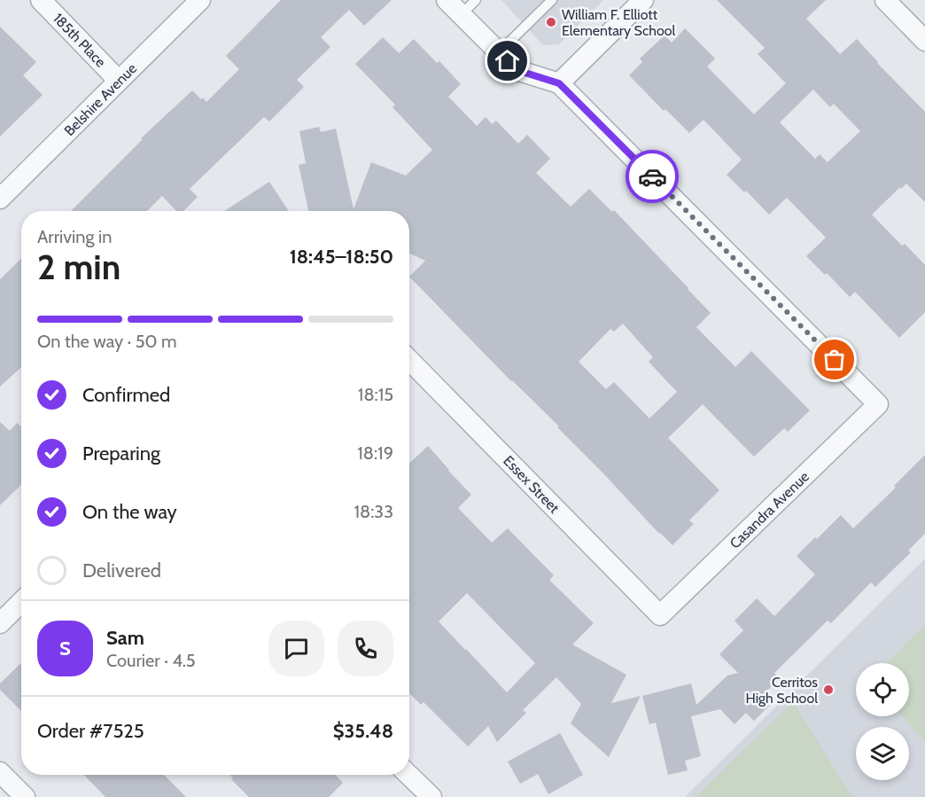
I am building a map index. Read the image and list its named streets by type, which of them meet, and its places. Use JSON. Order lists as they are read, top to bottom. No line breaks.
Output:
{"streets":{"street":["185th Place","Belshire Avenue","Essex Street","Casandra Avenue"]},"crossings":[["185th Place","Belshire Avenue"],["Essex Street","Casandra Avenue"]],"places":["William F. Elliott Elementary School","Cerritos High School"],"page":{"heading":["2 min","Arriving in","18:45–18:50"],"panel":["Sam","Courier · 4.5","Order #7525","$35.48"],"bar":"On the way · 50 m","list":[["Confirmed","18:15"],["Preparing","18:19"],["On the way","18:33"],"Delivered"],"round":"S"}}
